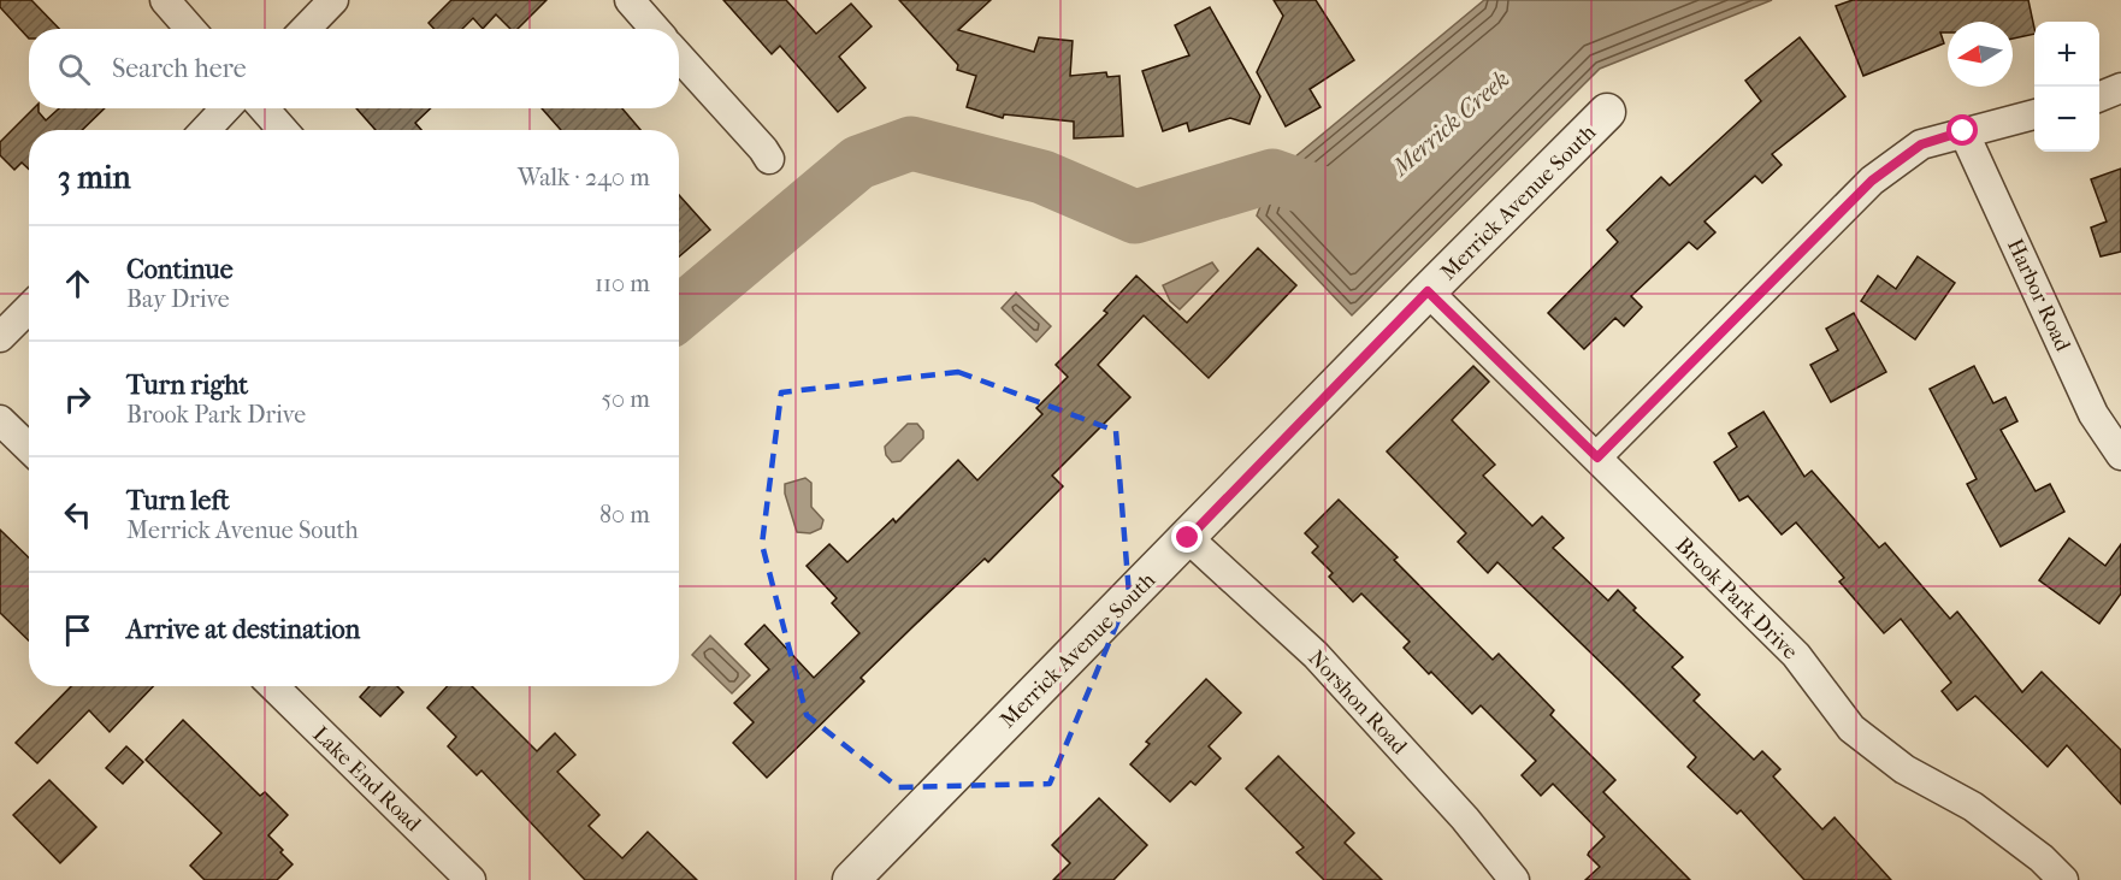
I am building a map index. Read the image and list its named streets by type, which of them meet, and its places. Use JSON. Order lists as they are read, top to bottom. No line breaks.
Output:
{"streets":{"street":["Merrick Avenue South","Harbor Road","Brook Park Drive","Norshon Road","Lake End Road"]},"crossings":[["Merrick Avenue South","Brook Park Drive"],["Merrick Avenue South","Norshon Road"]],"water":["Merrick Creek"],"north":"left","page":{"map_buttons":["+","−"],"search":"Search here","heading":["3 min","Walk · 240 m"],"list":[["Continue","Bay Drive","110 m"],["Turn right","Brook Park Drive","50 m"],["Turn left","Merrick Avenue South","80 m"],"Arrive at destination"]}}
